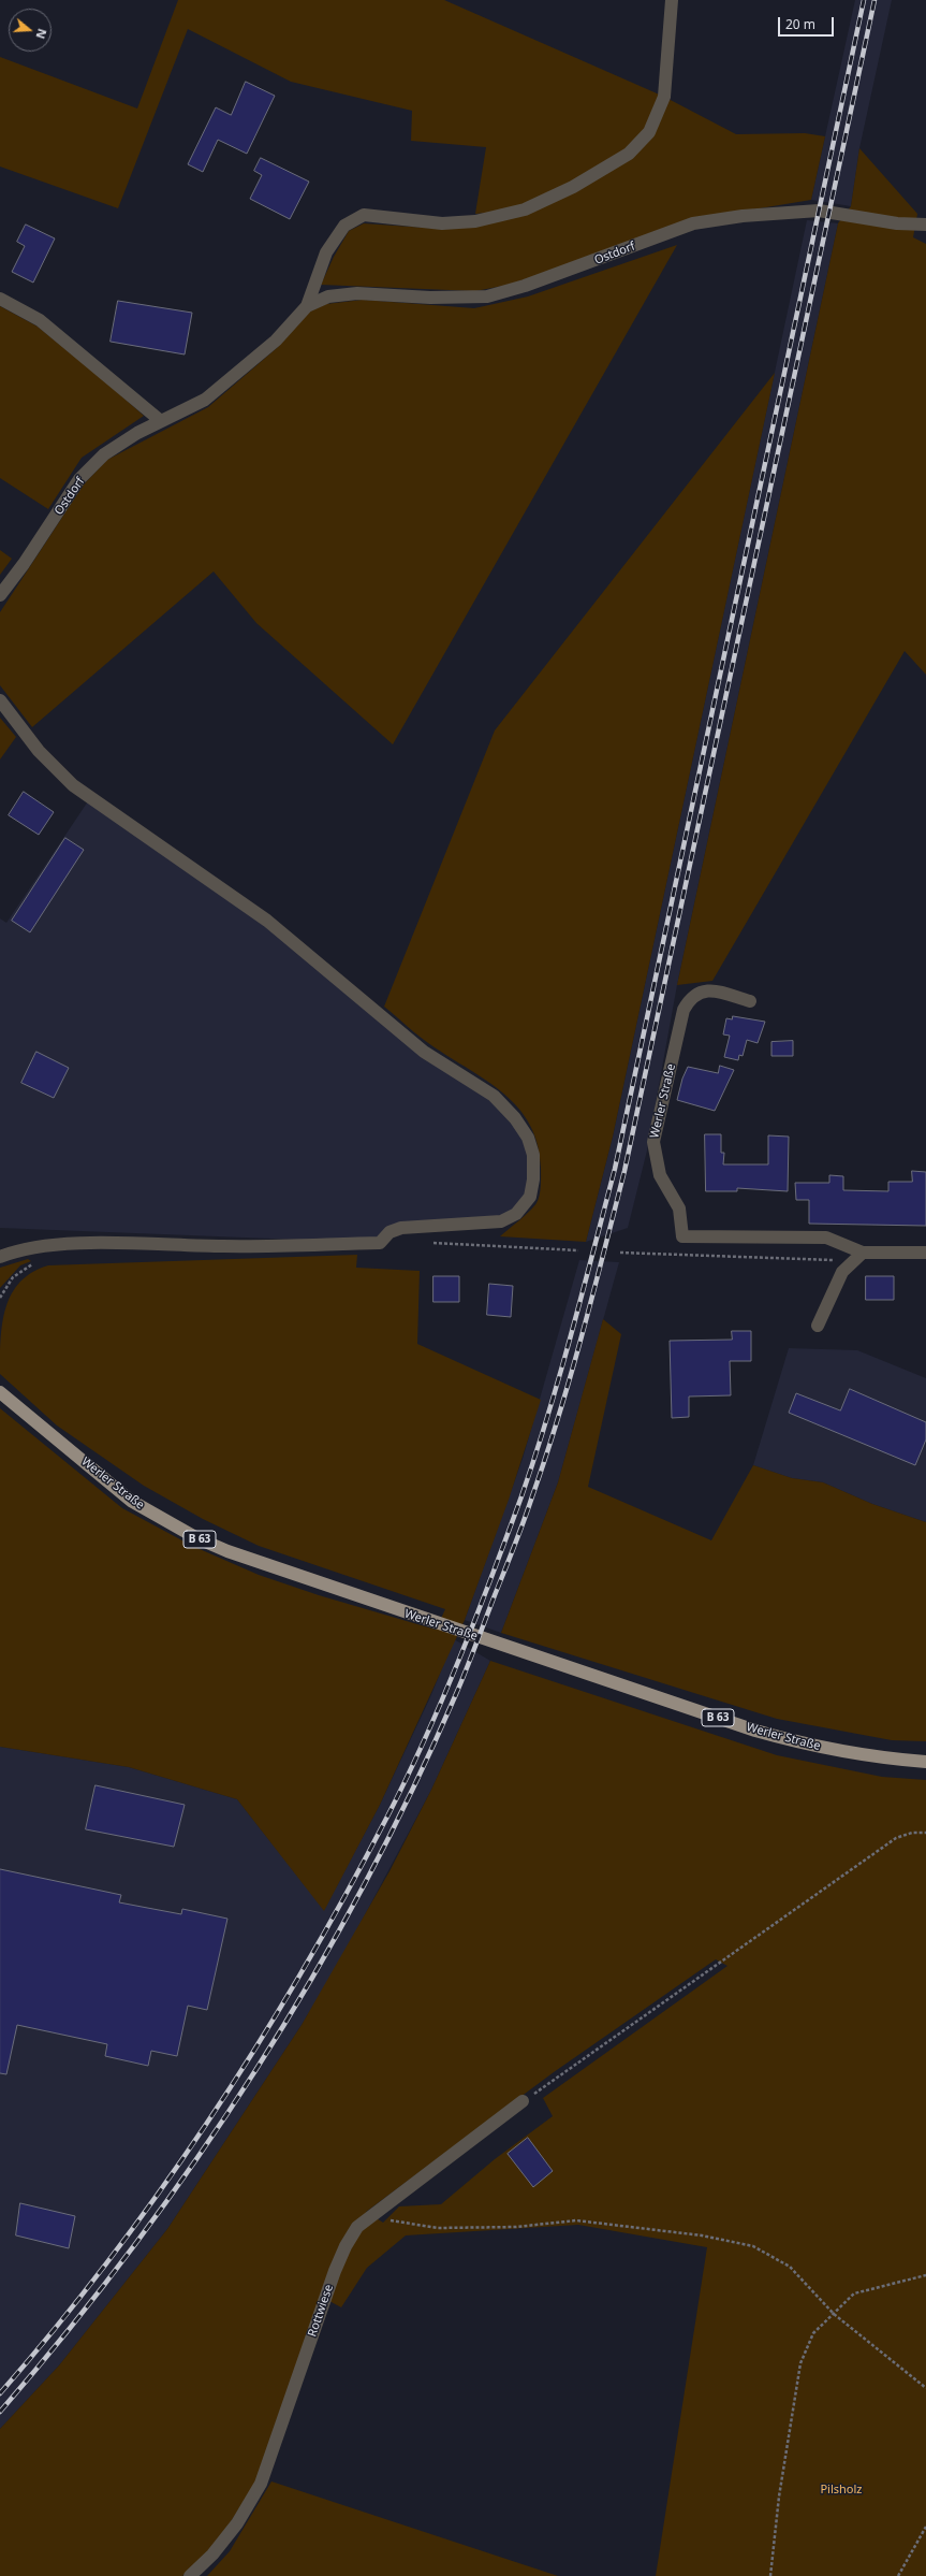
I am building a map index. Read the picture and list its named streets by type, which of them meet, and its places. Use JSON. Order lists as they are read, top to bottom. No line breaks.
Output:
{"streets":{"main road":["Werler Straße","B 63"],"street":["Ostdorf","Rottwiese"]},"parks":["Pilsholz"],"scale_bar":"20 m","north":"right"}
